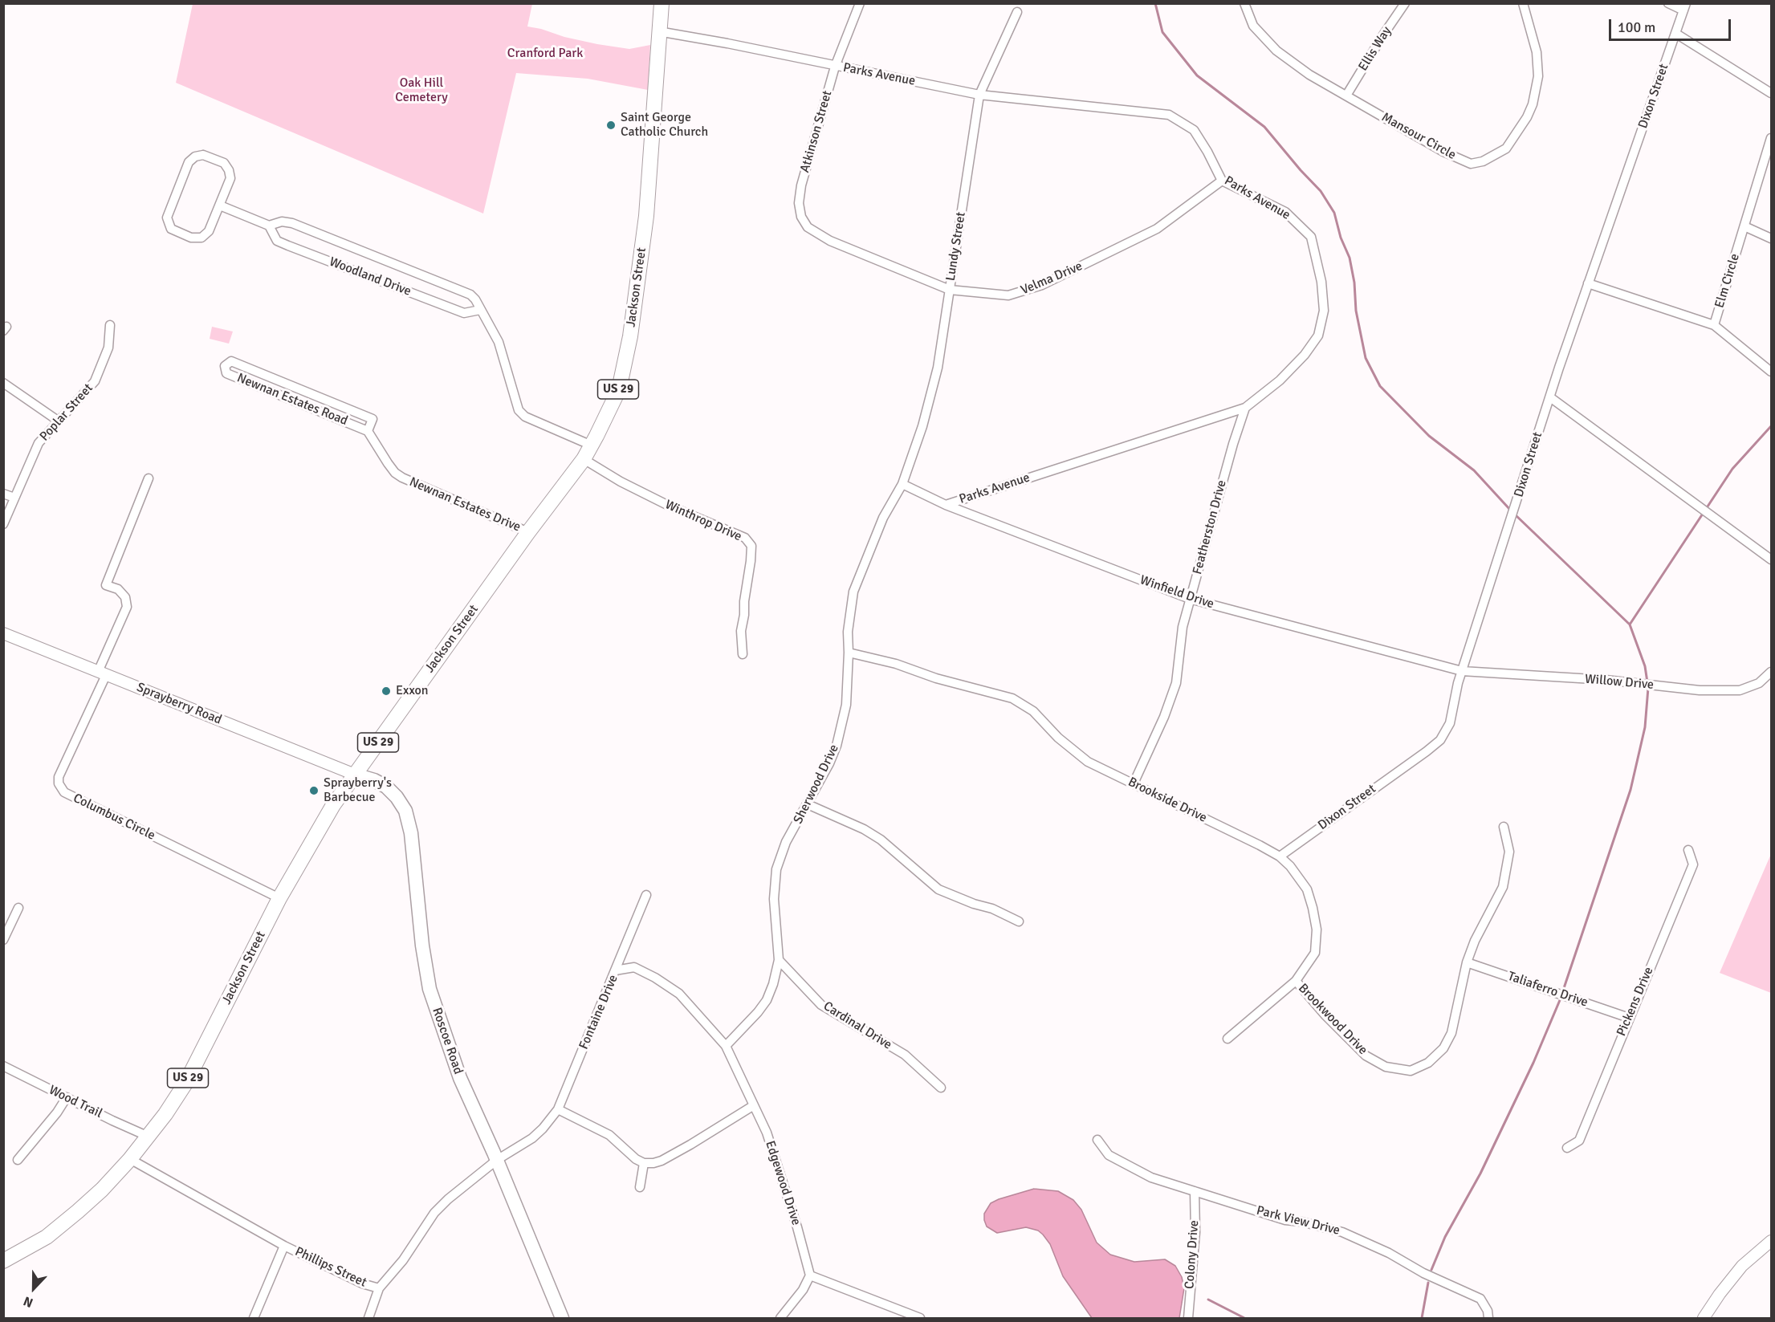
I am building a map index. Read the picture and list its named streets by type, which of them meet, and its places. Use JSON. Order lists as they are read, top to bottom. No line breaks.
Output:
{"streets":{"main road":["Jackson Street","US 29","Roscoe Road"],"street":["Ellis Way","Parks Avenue","Dixon Street","Atkinson Street","Mansour Circle","Lundy Street","Woodland Drive","Velma Drive","Elm Circle","Newnan Estates Road","Poplar Street","Newnan Estates Drive","Winthrop Drive","Featherston Drive","Winfield Drive","Willow Drive","Sprayberry Road","Sherwood Drive","Brookside Drive","Columbus Circle","Taliaferro Drive","Pickens Drive","Fontaine Drive","Brookwood Drive","Cardinal Drive","Wood Trail","Edgewood Drive","Park View Drive","Colony Drive","Phillips Street"]},"crossings":[["Ellis Way","Mansour Circle"],["Parks Avenue","Atkinson Street"],["Parks Avenue","Lundy Street"],["Parks Avenue","Velma Drive"],["Parks Avenue","Jackson Street"],["Parks Avenue","Featherston Drive"],["Parks Avenue","Winfield Drive"],["Dixon Street","Elm Circle"],["Dixon Street","Winfield Drive"],["Dixon Street","Willow Drive"],["Dixon Street","Brookside Drive"],["Atkinson Street","Velma Drive"],["Lundy Street","Velma Drive"],["Lundy Street","Winfield Drive"],["Lundy Street","Sherwood Drive"],["Woodland Drive","Jackson Street"],["Jackson Street","Newnan Estates Drive"],["Jackson Street","Winthrop Drive"],["Jackson Street","Sprayberry Road"],["Jackson Street","Columbus Circle"],["Jackson Street","Roscoe Road"],["Jackson Street","Wood Trail"],["Jackson Street","Phillips Street"],["Newnan Estates Road","Newnan Estates Drive"],["Featherston Drive","Winfield Drive"],["Featherston Drive","Brookside Drive"],["Winfield Drive","Willow Drive"],["Winfield Drive","Sherwood Drive"],["Sprayberry Road","Columbus Circle"],["Sprayberry Road","Roscoe Road"],["Sherwood Drive","Brookside Drive"],["Sherwood Drive","Fontaine Drive"],["Sherwood Drive","Cardinal Drive"],["Sherwood Drive","Edgewood Drive"],["Brookside Drive","Brookwood Drive"],["Taliaferro Drive","Pickens Drive"],["Taliaferro Drive","Brookwood Drive"],["Fontaine Drive","Roscoe Road"],["Fontaine Drive","Edgewood Drive"],["Fontaine Drive","Phillips Street"],["Roscoe Road","Phillips Street"],["Park View Drive","Colony Drive"]],"parks":["Cranford Park","Oak Hill Cemetery"],"places":["Saint George Catholic Church","Exxon","Sprayberry's Barbecue"],"scale_bar":"100 m","north":"bottom"}
